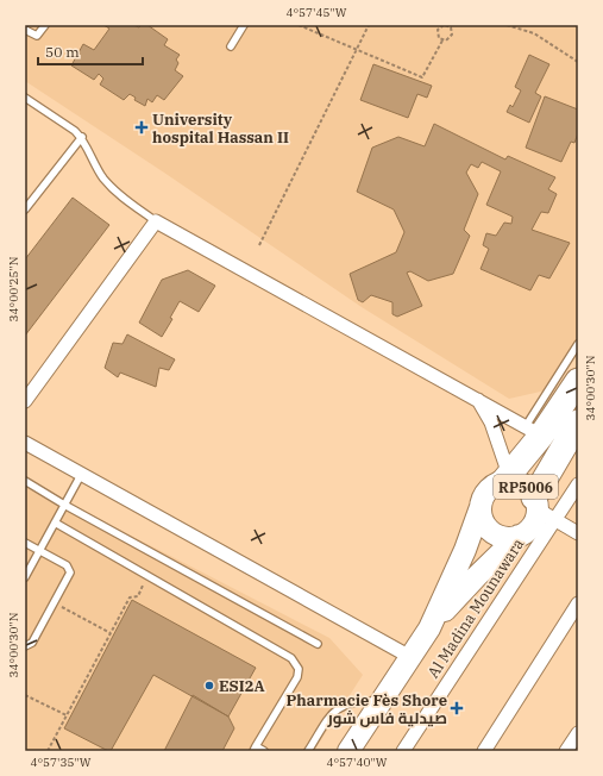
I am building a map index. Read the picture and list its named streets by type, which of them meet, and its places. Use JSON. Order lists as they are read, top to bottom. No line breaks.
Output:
{"streets":{"highway":["RP5006"],"street":["Al Madina Mounawara"]},"crossings":[["RP5006","Al Madina Mounawara"]],"places":{"health":["University hospital Hassan II","Pharmacie Fès Shore صيدلية فاس شور"],"other":["ESI2A"]},"scale_bar":"50 m","coordinates":["4°57'45\"W","34°00'25\"N","34°00'30\"N","4°57'35\"W","4°57'40\"W"]}
